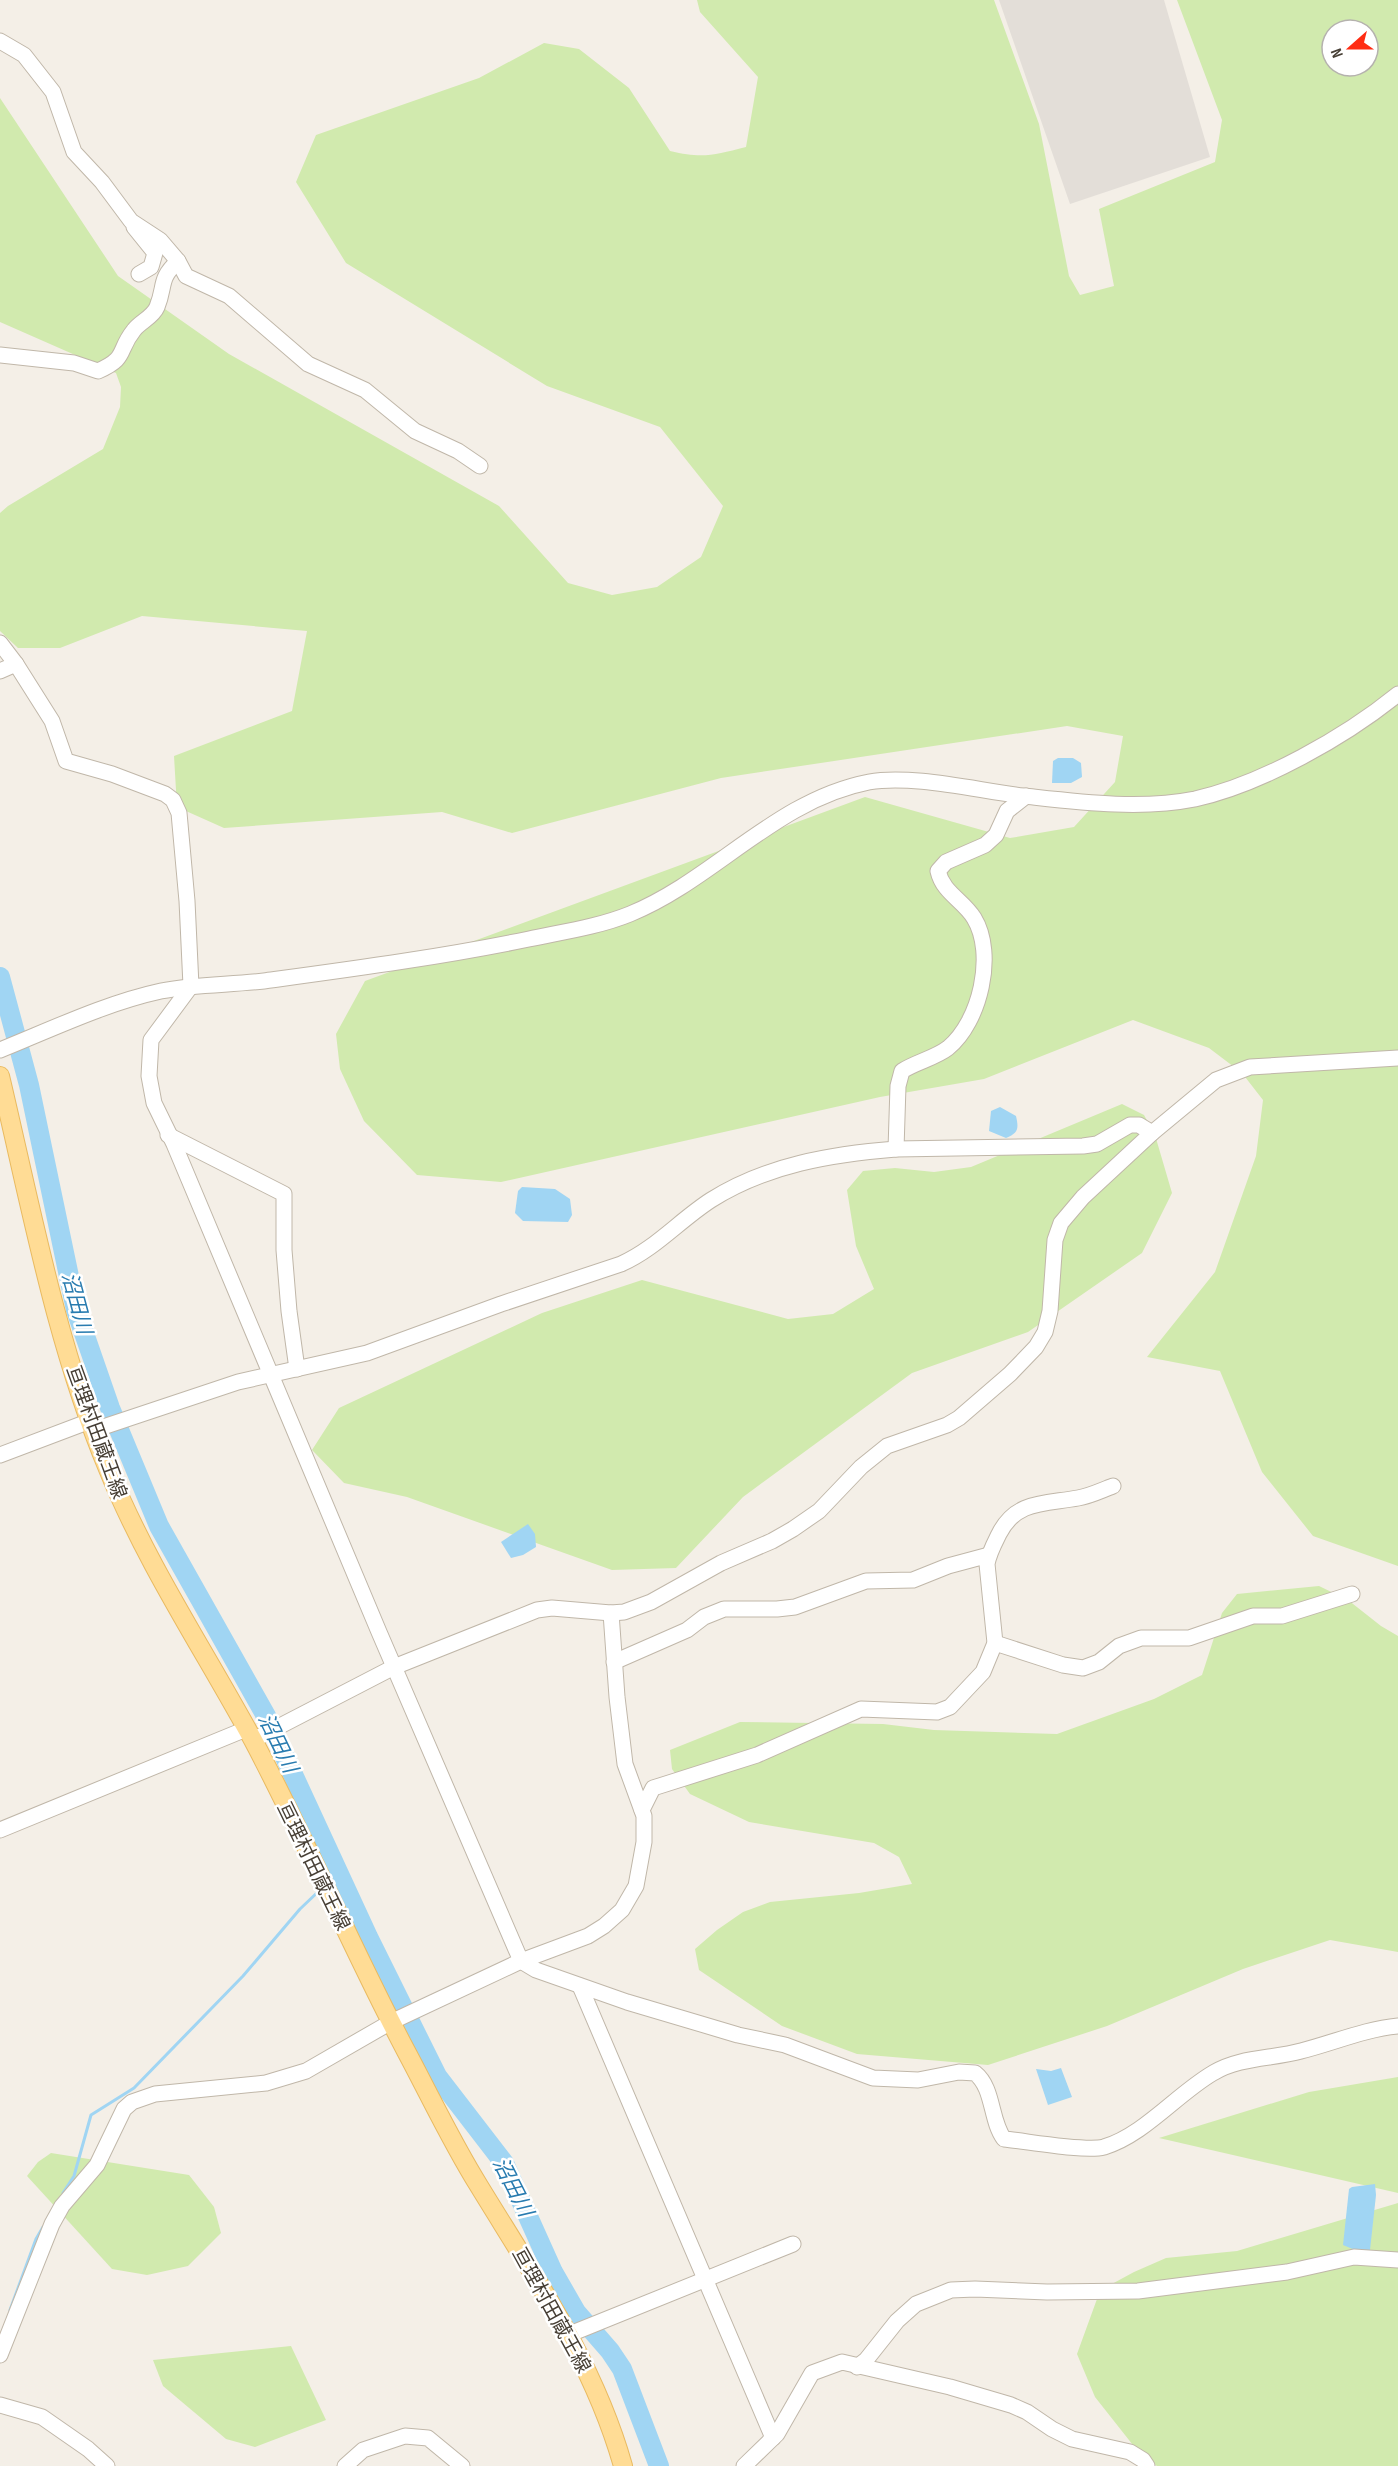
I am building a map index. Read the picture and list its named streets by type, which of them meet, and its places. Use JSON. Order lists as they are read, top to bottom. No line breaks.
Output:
{"streets":{"main road":["亘理村田蔵王線"]},"water":["沼田川"],"north":"left"}
